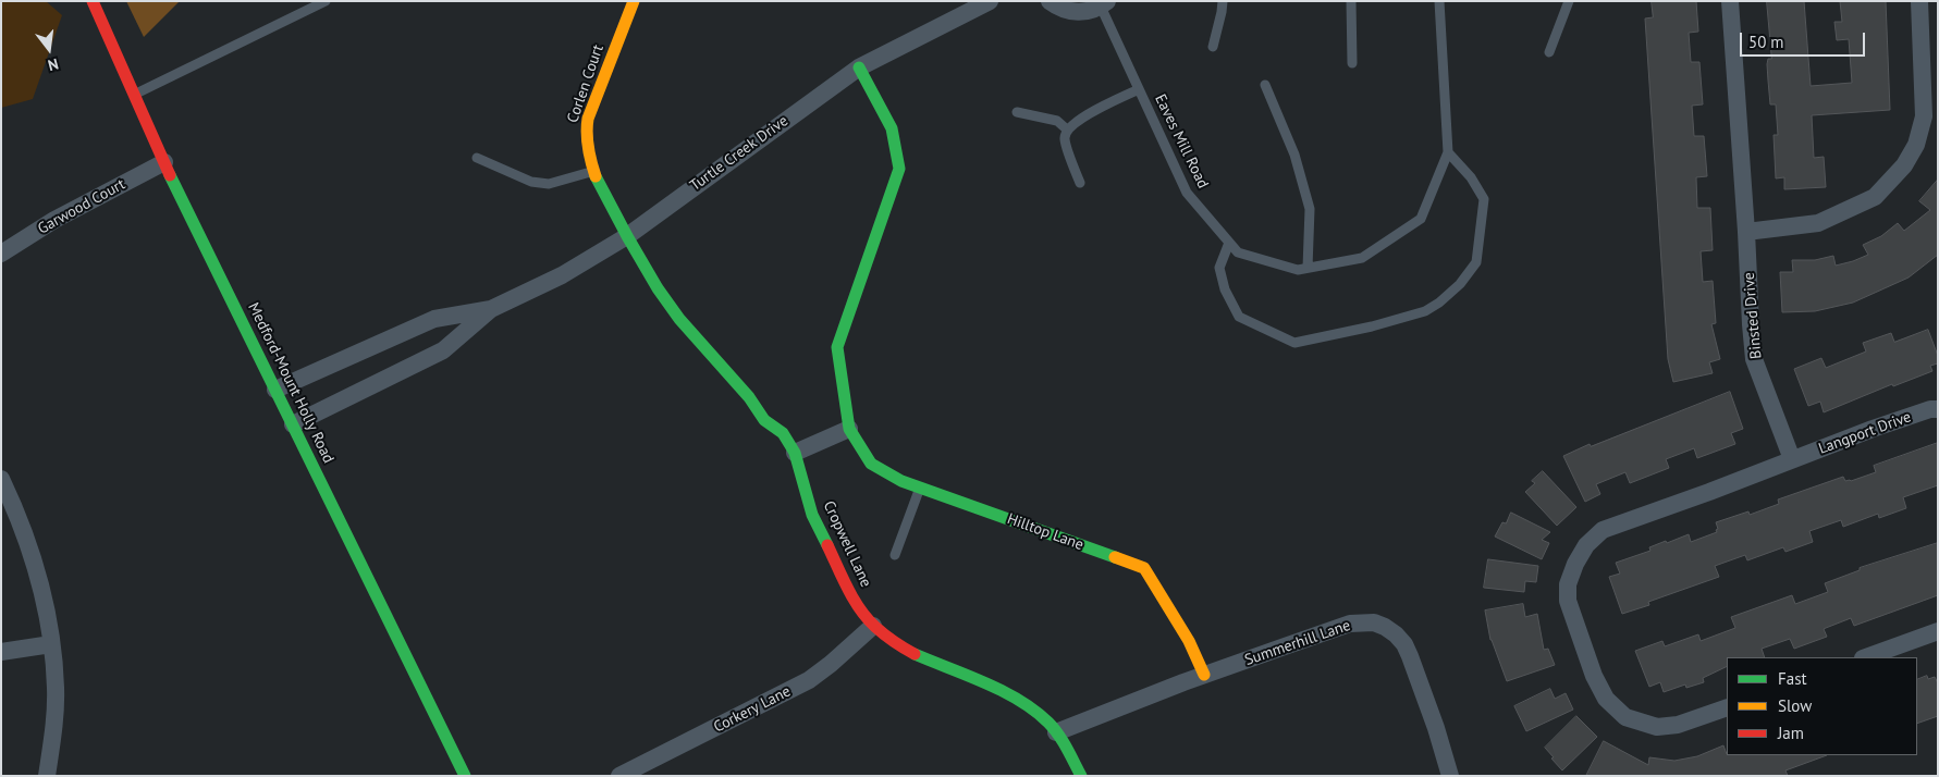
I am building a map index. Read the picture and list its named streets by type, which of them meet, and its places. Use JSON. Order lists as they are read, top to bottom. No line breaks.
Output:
{"streets":{"street":["Corlen Court","Turtle Creek Drive","Garwood Court","Binsted Drive","Medford-Mount Holly Road","Langport Drive","Hilltop Lane","Cropwell Lane","Summerhill Lane","Corkery Lane"],"lane":["Eaves Mill Road"]},"crossings":[["Corlen Court","Turtle Creek Drive"],["Corlen Court","Cropwell Lane"],["Turtle Creek Drive","Medford-Mount Holly Road"],["Turtle Creek Drive","Hilltop Lane"],["Turtle Creek Drive","Cropwell Lane"],["Garwood Court","Medford-Mount Holly Road"],["Binsted Drive","Langport Drive"],["Hilltop Lane","Summerhill Lane"],["Cropwell Lane","Summerhill Lane"],["Cropwell Lane","Corkery Lane"]],"legend":["Fast","Slow","Jam"],"scale_bar":"50 m","north":"bottom"}
